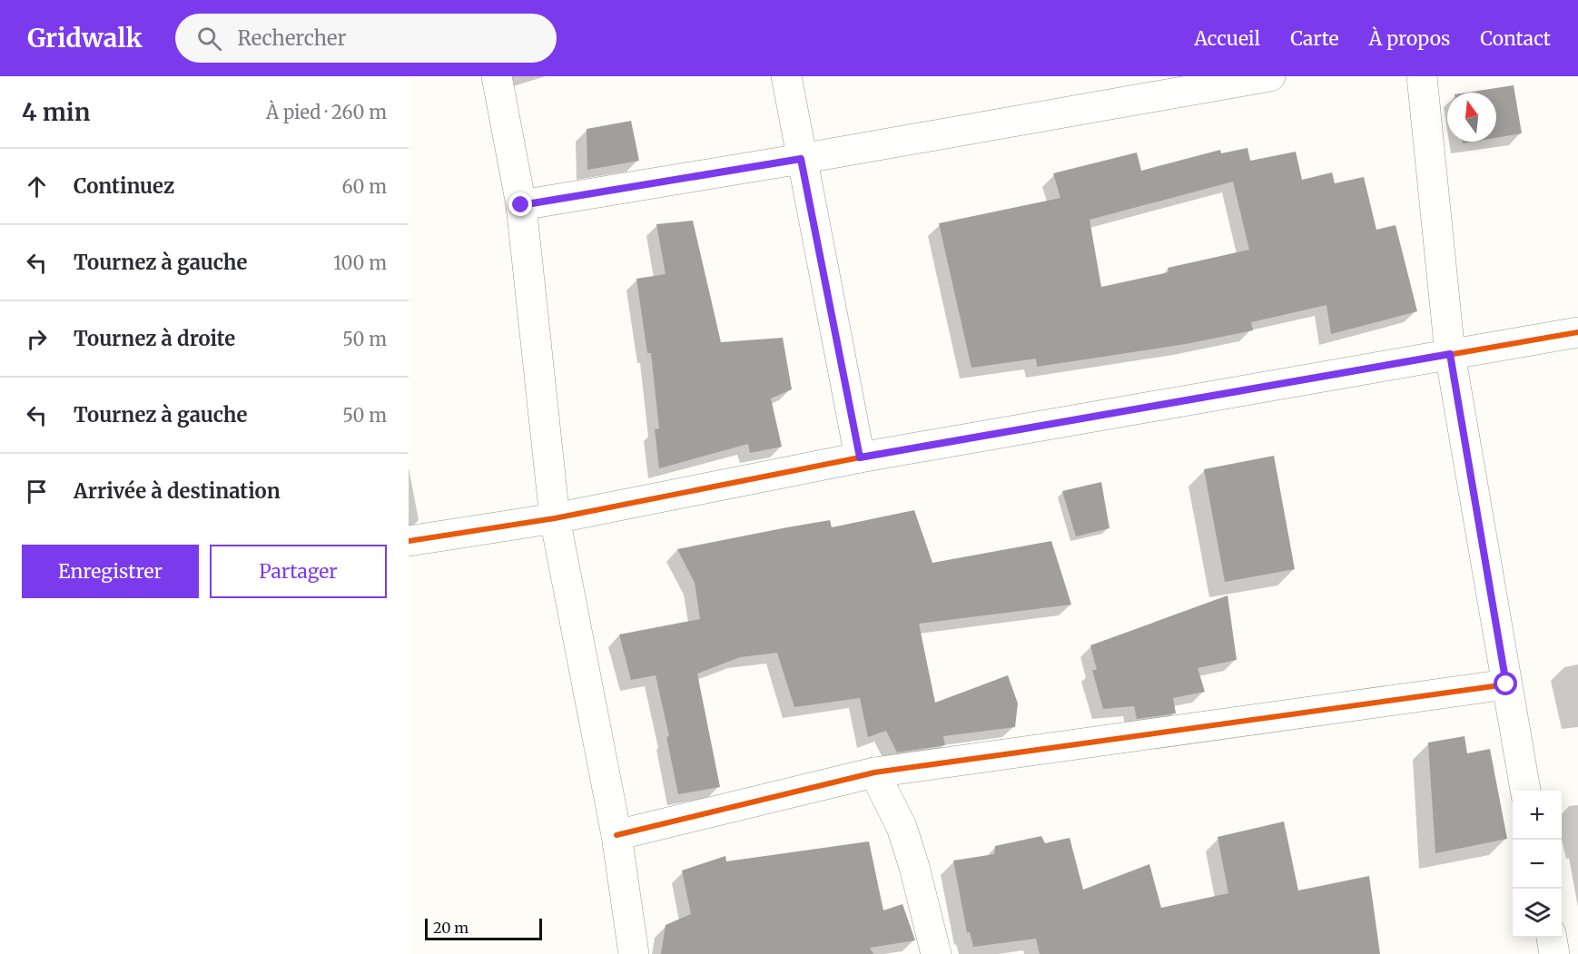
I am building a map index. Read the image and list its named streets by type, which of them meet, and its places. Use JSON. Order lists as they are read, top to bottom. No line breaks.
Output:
{"scale_bar":"20 m","north":"top","page":{"header":"Gridwalk","search":"Rechercher","nav":["Accueil","Carte","À propos","Contact"],"heading":["4 min","À pied · 260 m"],"list":[["Continuez","60 m"],["Tournez à gauche","100 m"],["Tournez à droite","50 m"],["Tournez à gauche","50 m"],"Arrivée à destination"],"buttons":["Enregistrer","Partager"],"map_buttons":["+","−"],"scale":"20 m"}}
